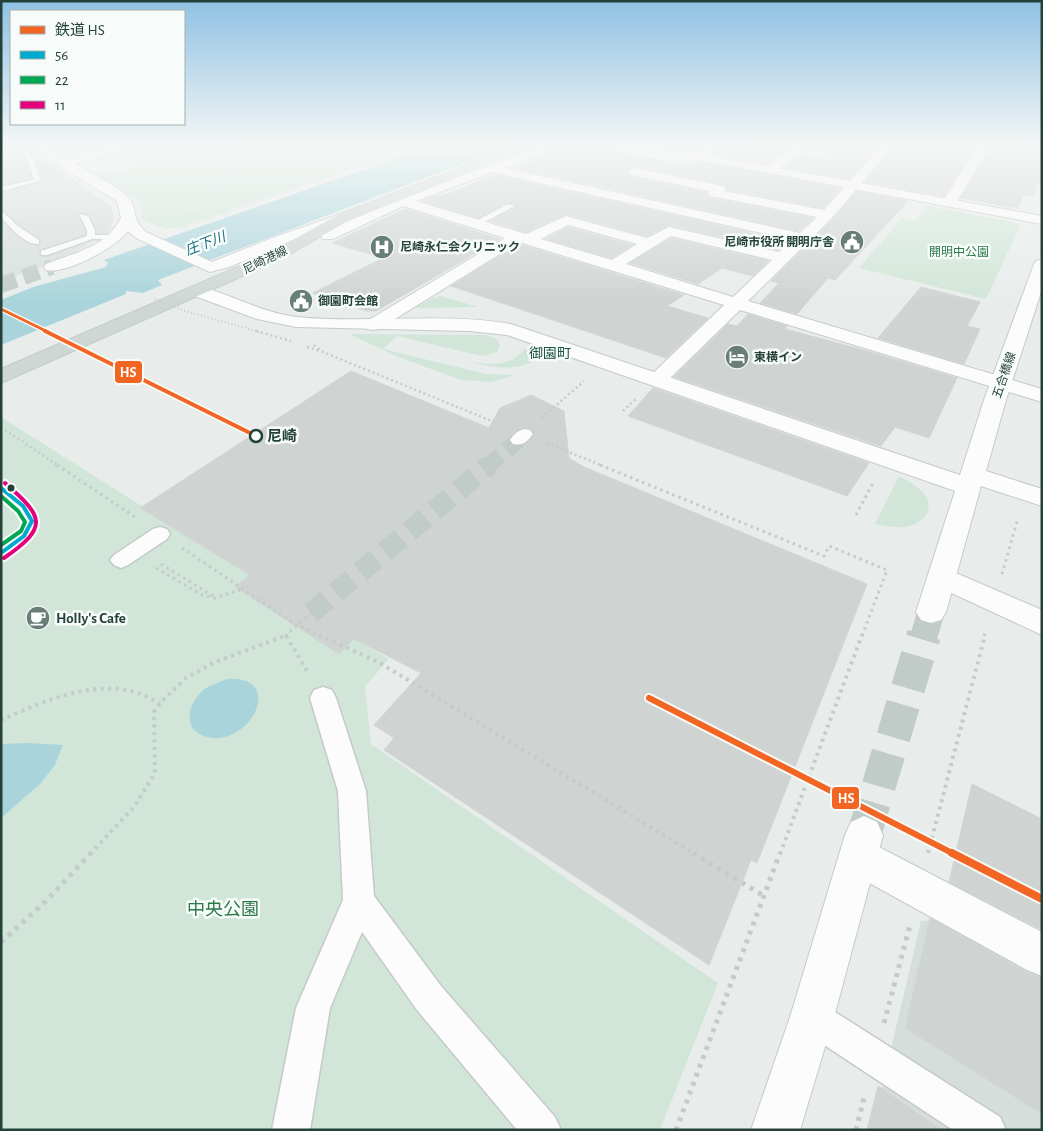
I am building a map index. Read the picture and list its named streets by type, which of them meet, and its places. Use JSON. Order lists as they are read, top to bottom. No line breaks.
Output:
{"streets":{"main road":["尼崎港線"],"street":["五合橋線"]},"districts":["御園町"],"water":["庄下川"],"parks":["開明中公園","中央公園"],"places":{"public building":["尼崎市役所 開明庁舎","御園町会館"],"hospital":["尼崎永仁会クリニック"],"hotel":["東横イン"],"other":["尼崎"],"cafe":["Holly's Cafe"]},"lines":["rail line HS","transit line 11","transit line 56","transit line 22"],"legend":["鉄道 HS","56","22","11"]}
